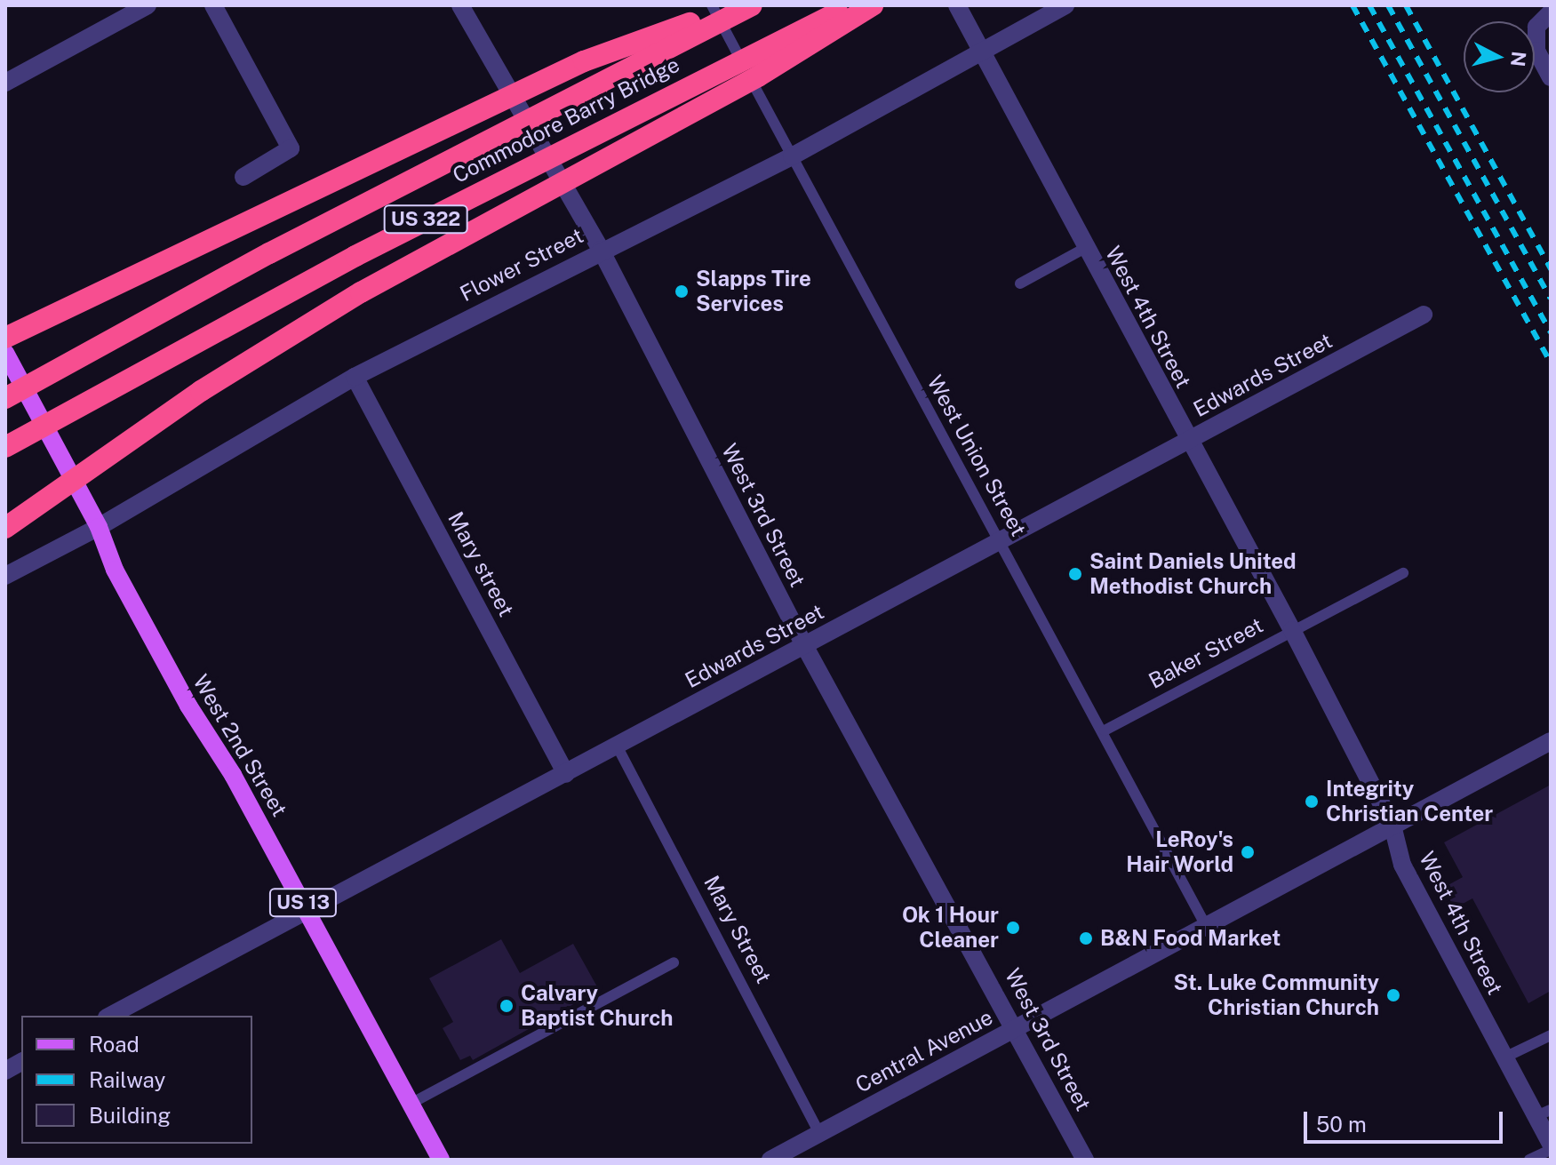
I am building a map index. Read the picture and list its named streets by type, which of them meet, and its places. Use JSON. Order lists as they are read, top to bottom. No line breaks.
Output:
{"streets":{"highway":["Commodore Barry Bridge","US 322"],"main road":["West 2nd Street","US 13"],"street":["Flower Street","West 4th Street","Edwards Street","West 3rd Street","Mary street","Central Avenue"],"lane":["West Union Street","Baker Street","Mary Street"]},"crossings":[["Flower Street","West 4th Street"],["Flower Street","West Union Street"],["Flower Street","West 3rd Street"],["Flower Street","Mary street"],["Flower Street","West 2nd Street"],["West 4th Street","Edwards Street"],["West 4th Street","Baker Street"],["West 4th Street","Central Avenue"],["Edwards Street","West Union Street"],["Edwards Street","West 3rd Street"],["Edwards Street","Mary street"],["Edwards Street","West 2nd Street"],["Edwards Street","Mary Street"],["West Union Street","Baker Street"],["West Union Street","Central Avenue"],["West 3rd Street","Central Avenue"],["Mary Street","Central Avenue"]],"places":["Slapps Tire Services","Saint Daniels United Methodist Church","Integrity Christian Center","LeRoy's Hair World","Ok 1 Hour Cleaner","B&N Food Market","St. Luke Community Christian Church","Calvary Baptist Church"],"legend":["Road","Railway","Building"],"scale_bar":"50 m","north":"right"}
